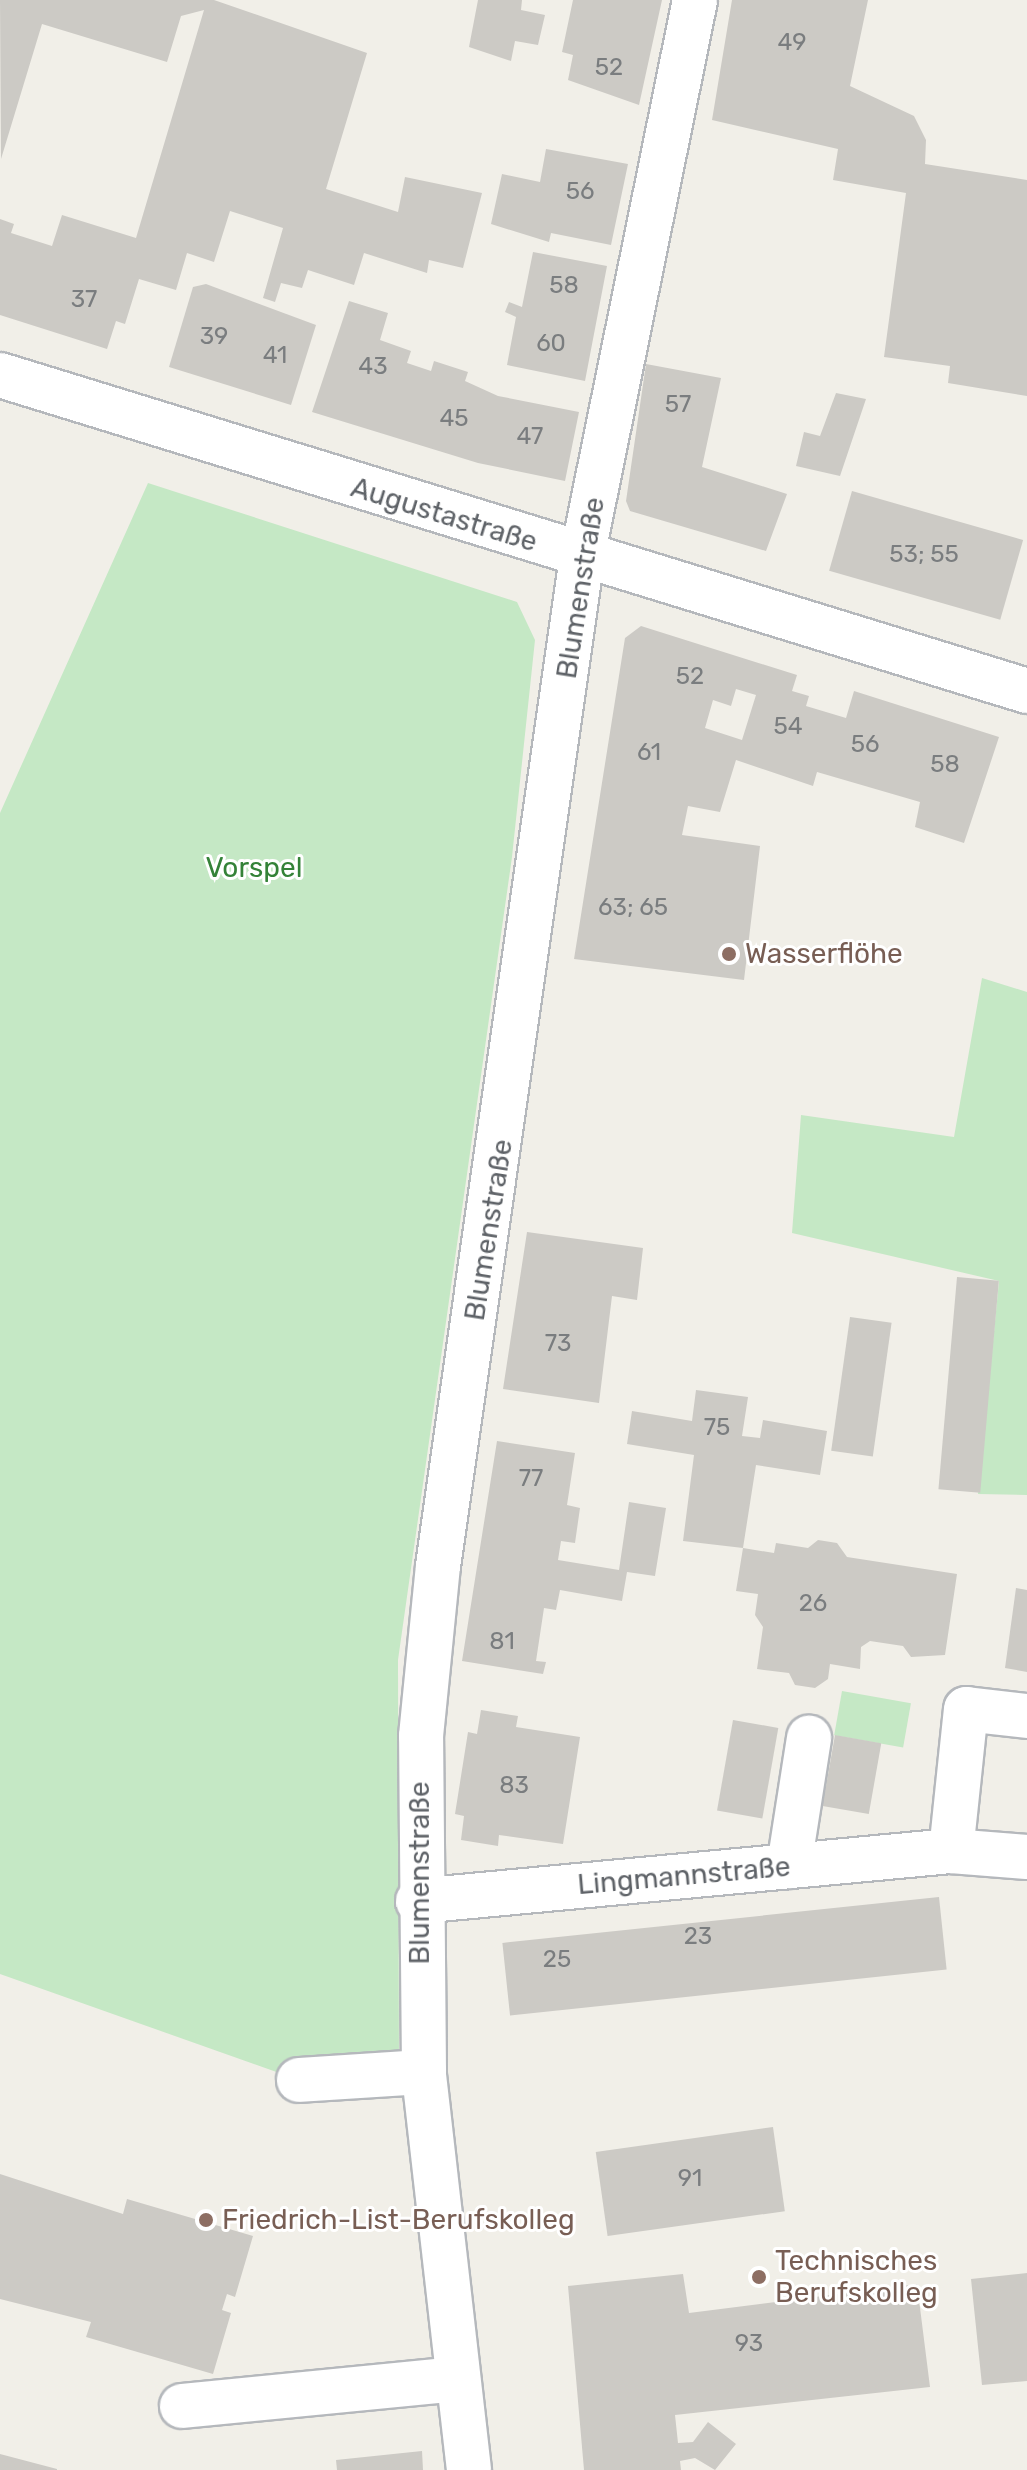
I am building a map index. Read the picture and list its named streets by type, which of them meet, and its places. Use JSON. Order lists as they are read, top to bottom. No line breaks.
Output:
{"streets":{"street":["Augustastraße","Blumenstraße","Lingmannstraße"]},"crossings":[["Augustastraße","Blumenstraße"],["Blumenstraße","Lingmannstraße"]],"parks":["Vorspel"],"places":["Wasserflöhe","Friedrich-List-Berufskolleg","Technisches Berufskolleg"],"house_numbers":["49","52","56","58","37","39","60","41","43","57","45","47","53; 55","52","54","56","61","58","63; 65","73","75","77","26","81","83","23","25","91","93"]}
